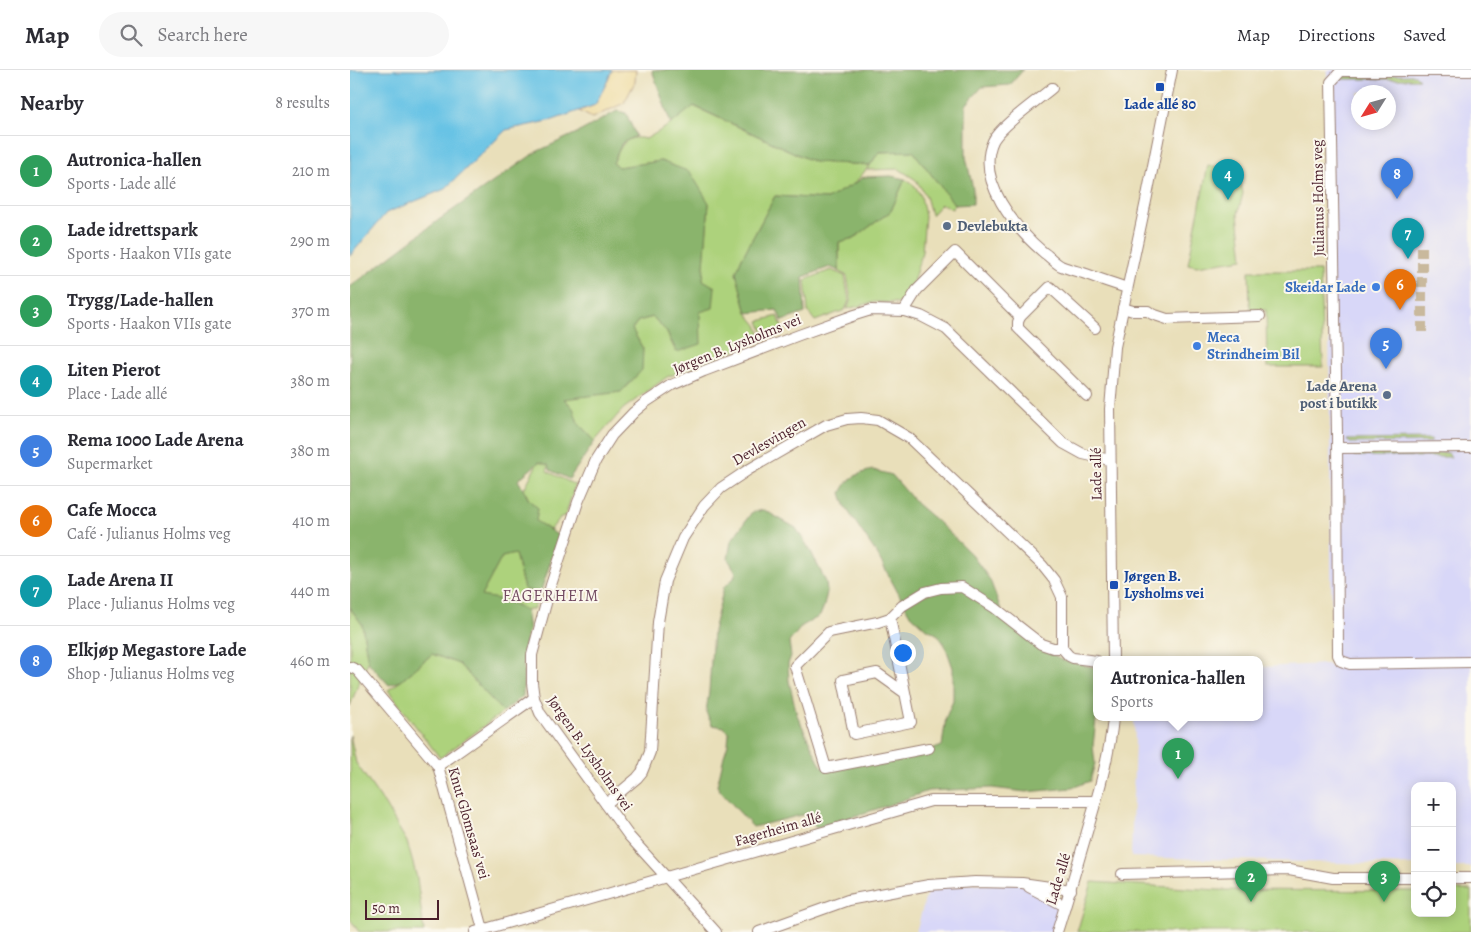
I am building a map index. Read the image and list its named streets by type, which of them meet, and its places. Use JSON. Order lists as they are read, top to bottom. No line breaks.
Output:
{"streets":{"street":["Julianus Holms veg","Jørgen B. Lysholms vei","Devlesvingen","Lade allé","Knut Glomsaas' vei","Fagerheim allé"]},"crossings":[["Jørgen B. Lysholms vei","Devlesvingen"],["Jørgen B. Lysholms vei","Lade allé"],["Jørgen B. Lysholms vei","Fagerheim allé"],["Lade allé","Fagerheim allé"],["Knut Glomsaas' vei","Fagerheim allé"]],"districts":["FAGERHEIM"],"places":{"transit":["Lade allé 80","Jørgen B. Lysholms vei"],"other":["Devlebukta","Skeidar Lade","Meca Strindheim Bil","Lade Arena post i butikk"]},"scale_bar":"50 m","north":"bottom left","page":{"header":"Map","search":"Search here","nav":["Map","Directions","Saved"],"heading":["Nearby","8 results"],"list":[{"mark":"1","name":"Autronica-hallen","note":"Sports · Lade allé","value":"210 m"},{"mark":"2","name":"Lade idrettspark","note":"Sports · Haakon VIIs gate","value":"290 m"},{"mark":"3","name":"Trygg/Lade-hallen","note":"Sports · Haakon VIIs gate","value":"370 m"},{"mark":"4","name":"Liten Pierot","note":"Place · Lade allé","value":"380 m"},{"mark":"5","name":"Rema 1000 Lade Arena","note":"Supermarket","value":"380 m"},{"mark":"6","name":"Cafe Mocca","note":"Café · Julianus Holms veg","value":"410 m"},{"mark":"7","name":"Lade Arena II","note":"Place · Julianus Holms veg","value":"440 m"},{"mark":"8","name":"Elkjøp Megastore Lade","note":"Shop · Julianus Holms veg","value":"460 m"}],"pins":["8","4","7","6","5","1","2","3"],"popup":["Autronica-hallen","Sports"],"map_buttons":["+","−"],"scale":"50 m"}}
